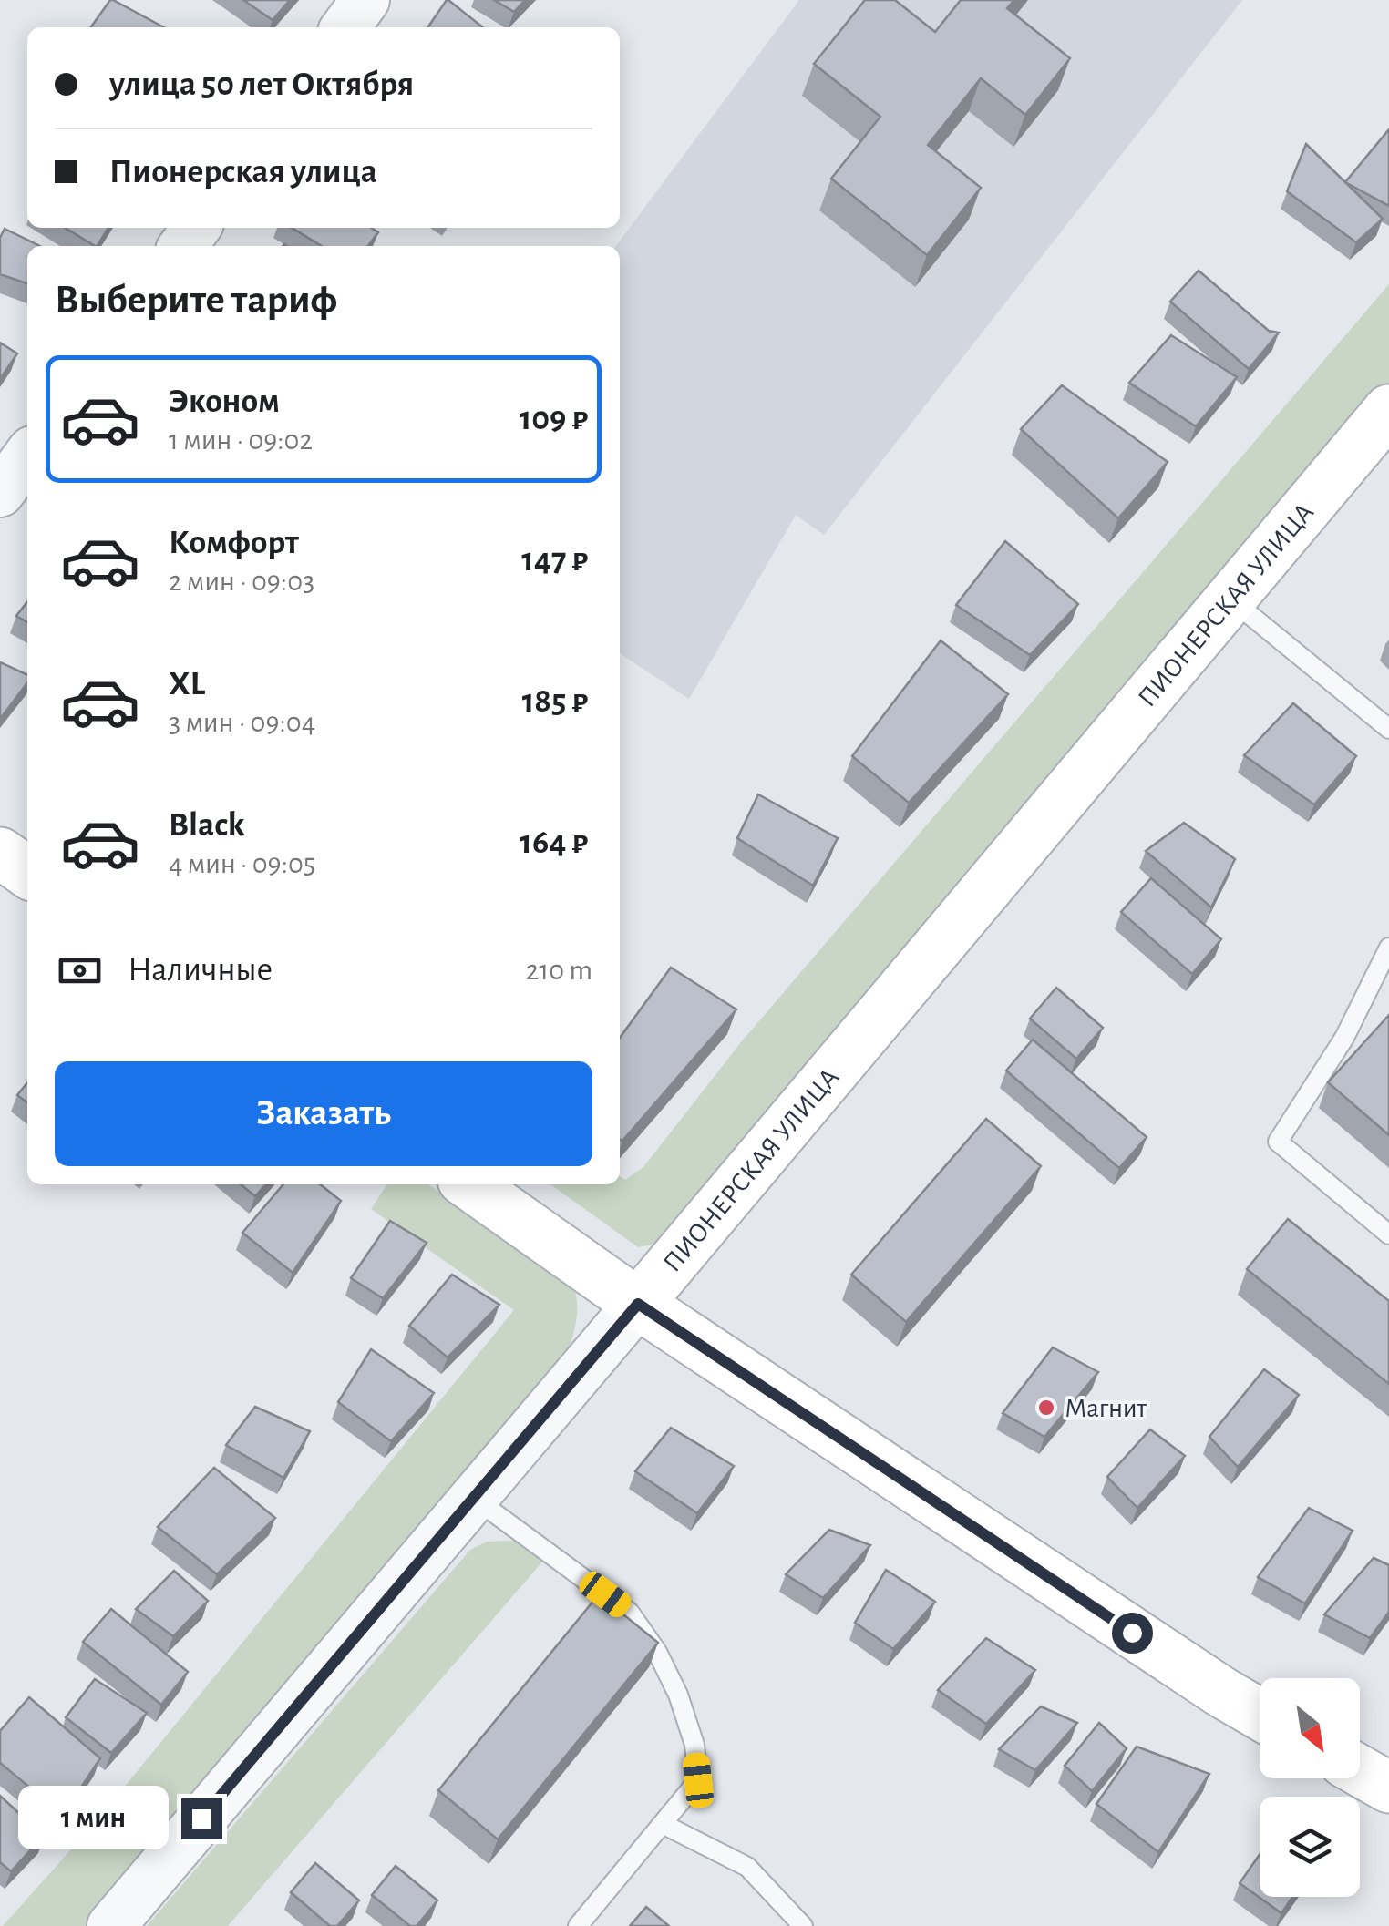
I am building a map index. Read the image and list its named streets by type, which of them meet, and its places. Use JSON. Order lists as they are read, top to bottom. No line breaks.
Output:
{"streets":{"main road":["ПИОНЕРСКАЯ УЛИЦА"]},"places":["Магнит"],"north":"bottom right","page":{"banner":["улица 50 лет Октября","Пионерская улица"],"heading":"Выберите тариф","list":[{"name":"Эконом","note":"1 мин · 09:02","value":"109 ₽"},{"name":"Комфорт","note":"2 мин · 09:03","value":"147 ₽"},{"name":"XL","note":"3 мин · 09:04","value":"185 ₽"},{"name":"Black","note":"4 мин · 09:05","value":"164 ₽"}],"pay":["Наличные","210 m"],"buttons":"Заказать","bubble":"1 мин"}}
